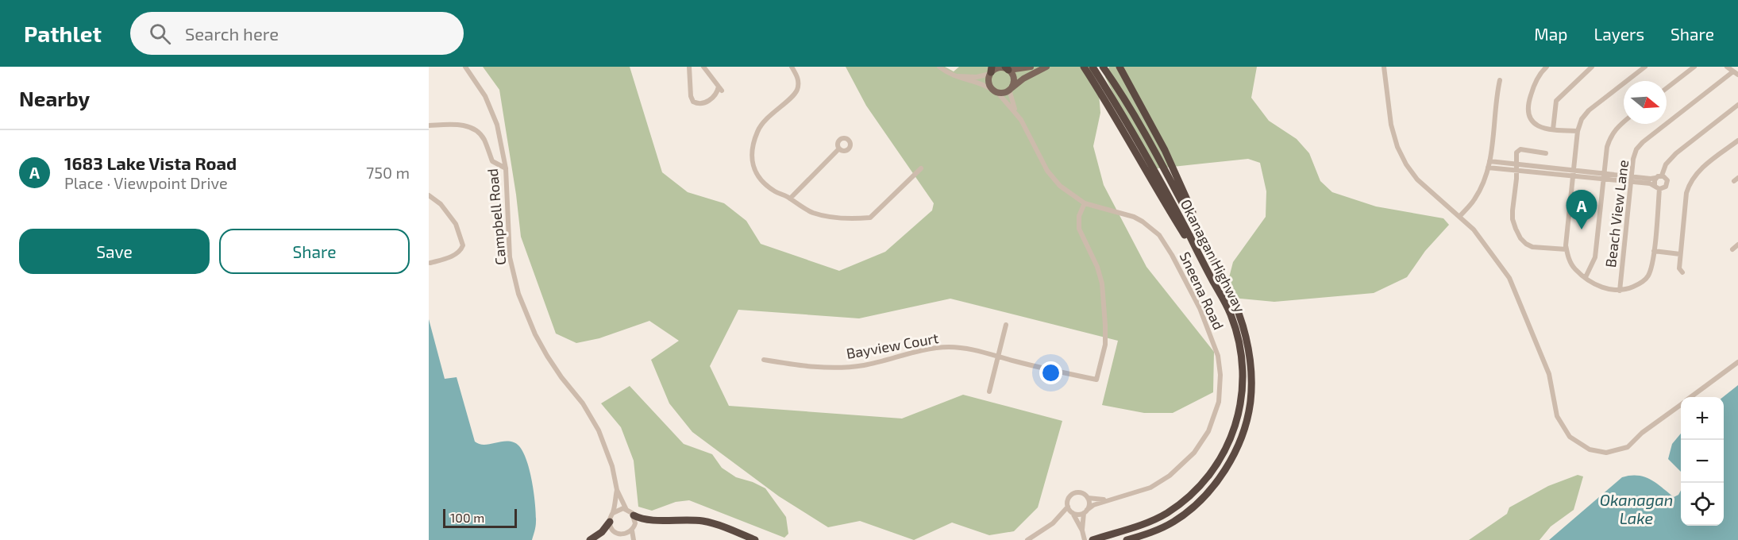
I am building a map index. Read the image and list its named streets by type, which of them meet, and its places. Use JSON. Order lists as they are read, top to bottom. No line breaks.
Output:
{"streets":{"highway":["Okanagan Highway"],"street":["Beach View Lane","Campbell Road","Sneena Road","Bayview Court"]},"crossings":[["Sneena Road","Bayview Court"]],"water":["Okanagan Lake"],"scale_bar":"100 m","north":"right","page":{"header":"Pathlet","search":"Search here","nav":["Map","Layers","Share"],"heading":"Nearby","list":[{"mark":"A","name":"1683 Lake Vista Road","note":"Place · Viewpoint Drive","value":"750 m"}],"pins":"A","buttons":["Save","Share"],"map_buttons":["+","−"],"scale":"100 m"}}
